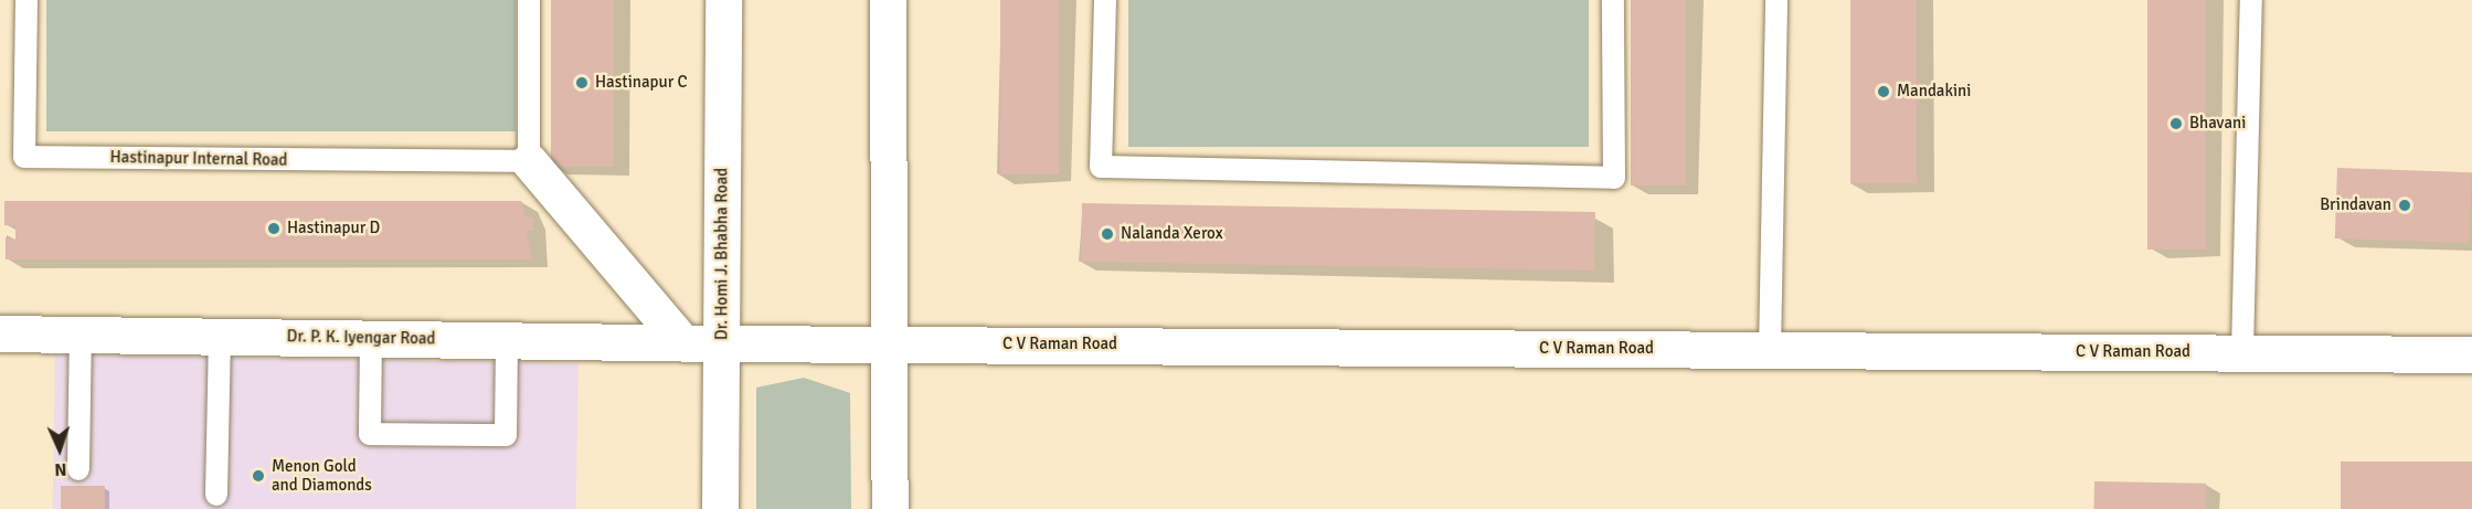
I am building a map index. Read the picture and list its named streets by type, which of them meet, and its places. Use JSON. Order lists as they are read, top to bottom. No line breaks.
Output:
{"streets":{"street":["Dr. Homi J. Bhabha Road","Dr. P. K. Iyengar Road","C V Raman Road"],"lane":["Hastinapur Internal Road"]},"crossings":[["Dr. Homi J. Bhabha Road","Dr. P. K. Iyengar Road"],["Dr. Homi J. Bhabha Road","C V Raman Road"],["Dr. P. K. Iyengar Road","C V Raman Road"]],"places":["Hastinapur C","Mandakini","Bhavani","Brindavan","Hastinapur D","Nalanda Xerox","Menon Gold and Diamonds"],"north":"bottom"}
